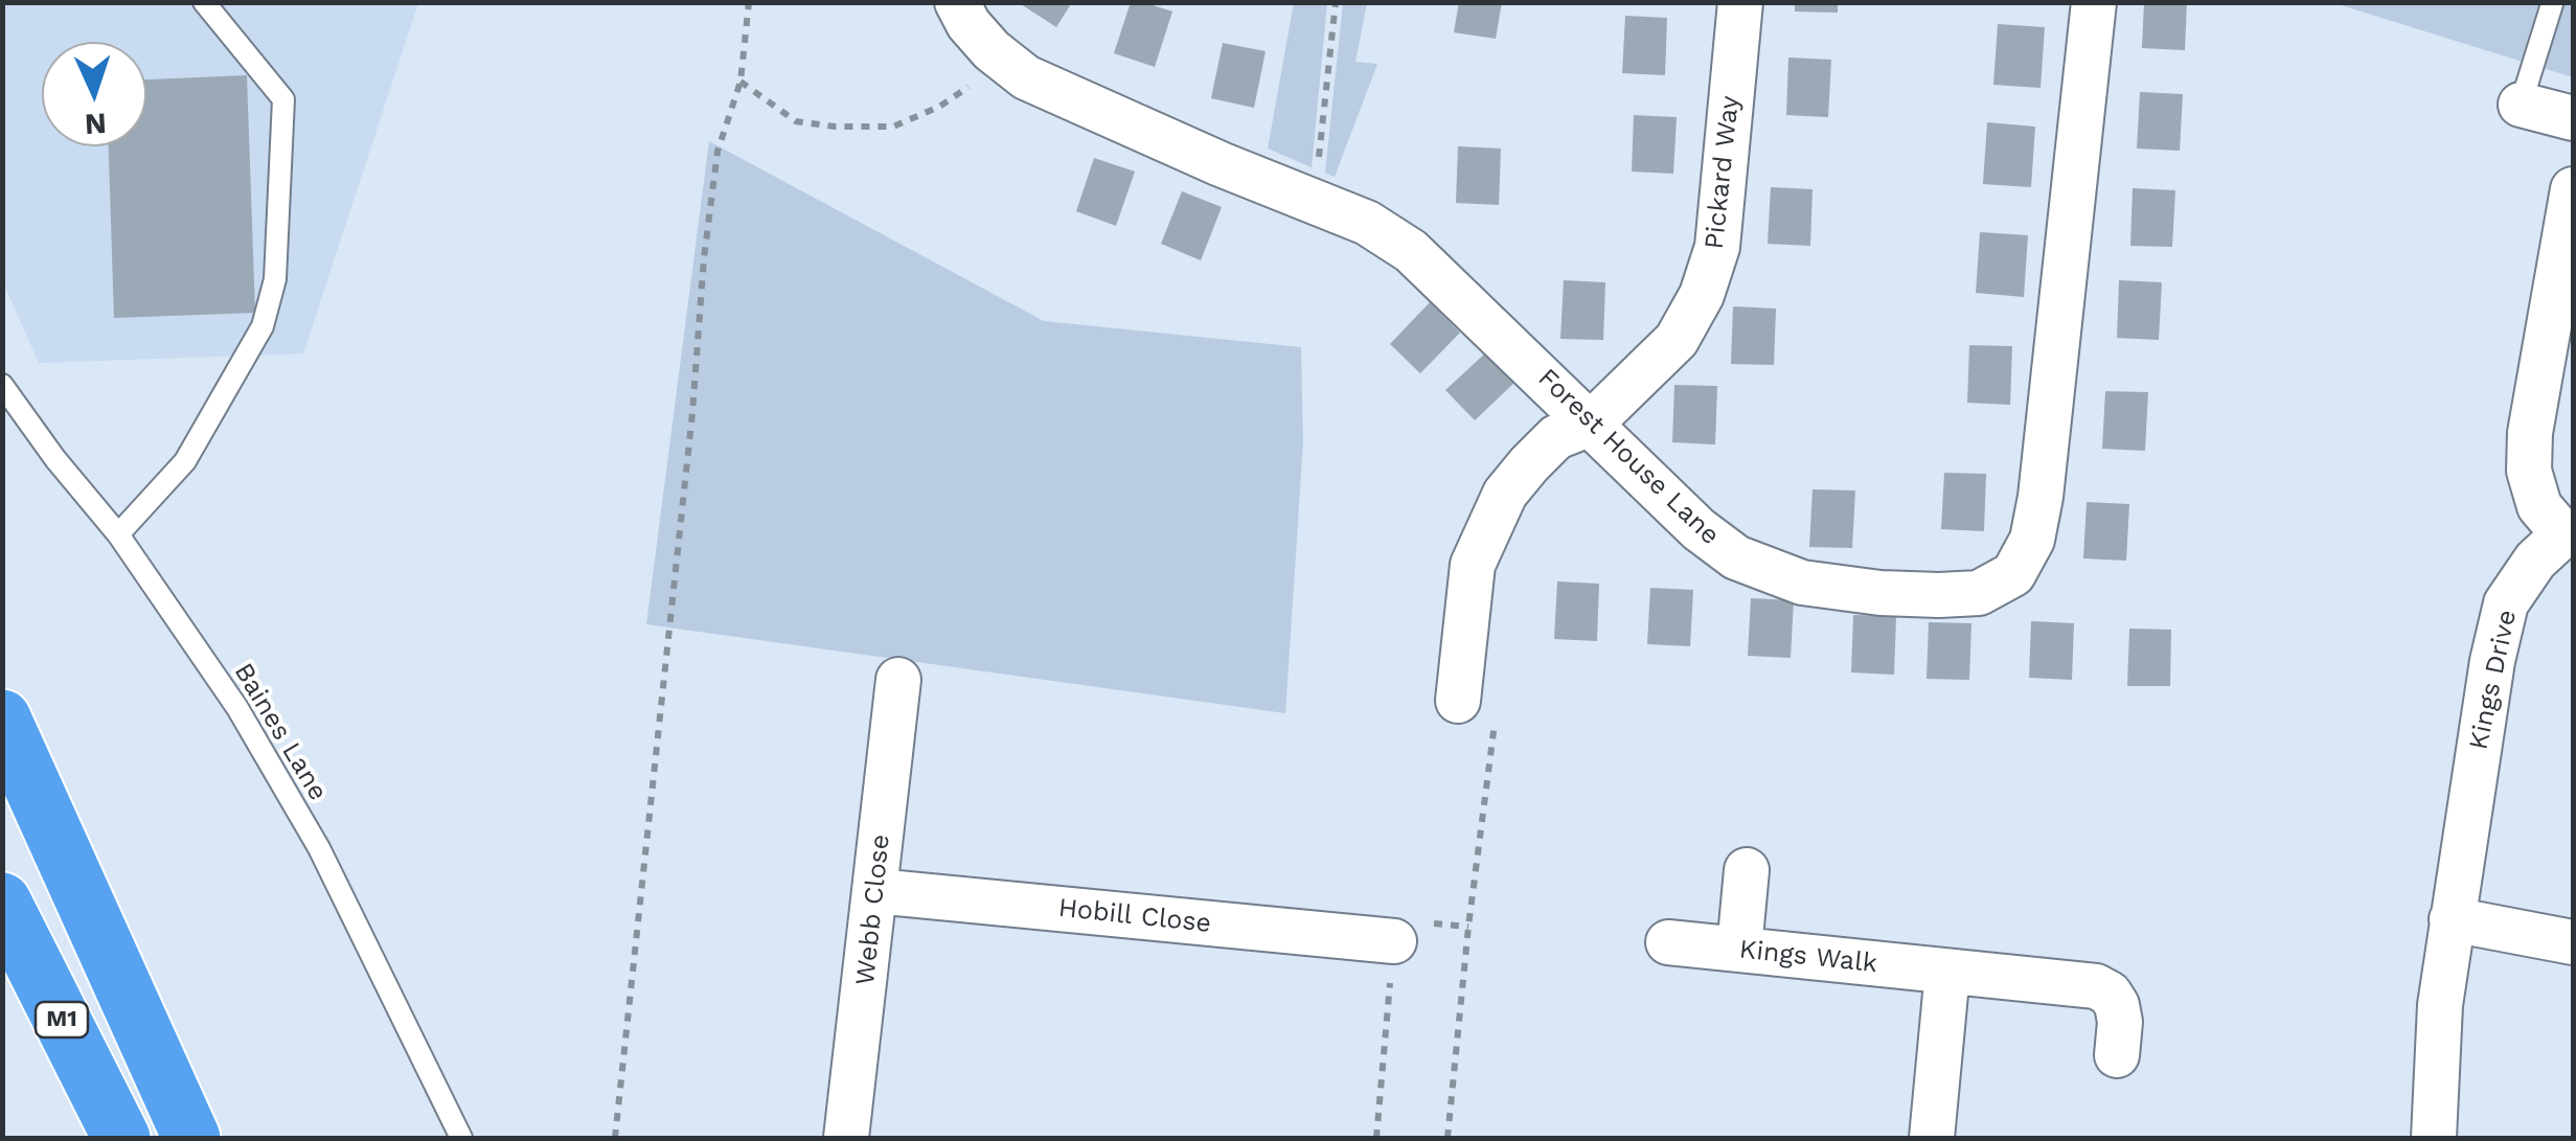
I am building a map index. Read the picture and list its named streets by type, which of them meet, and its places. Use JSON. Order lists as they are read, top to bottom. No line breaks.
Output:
{"streets":{"highway":["M1"],"street":["Pickard Way","Forest House Lane","Kings Drive","Webb Close","Hobill Close","Kings Walk"],"lane":["Baines Lane"]},"crossings":[["Pickard Way","Forest House Lane"],["Webb Close","Hobill Close"]],"north":"bottom"}
